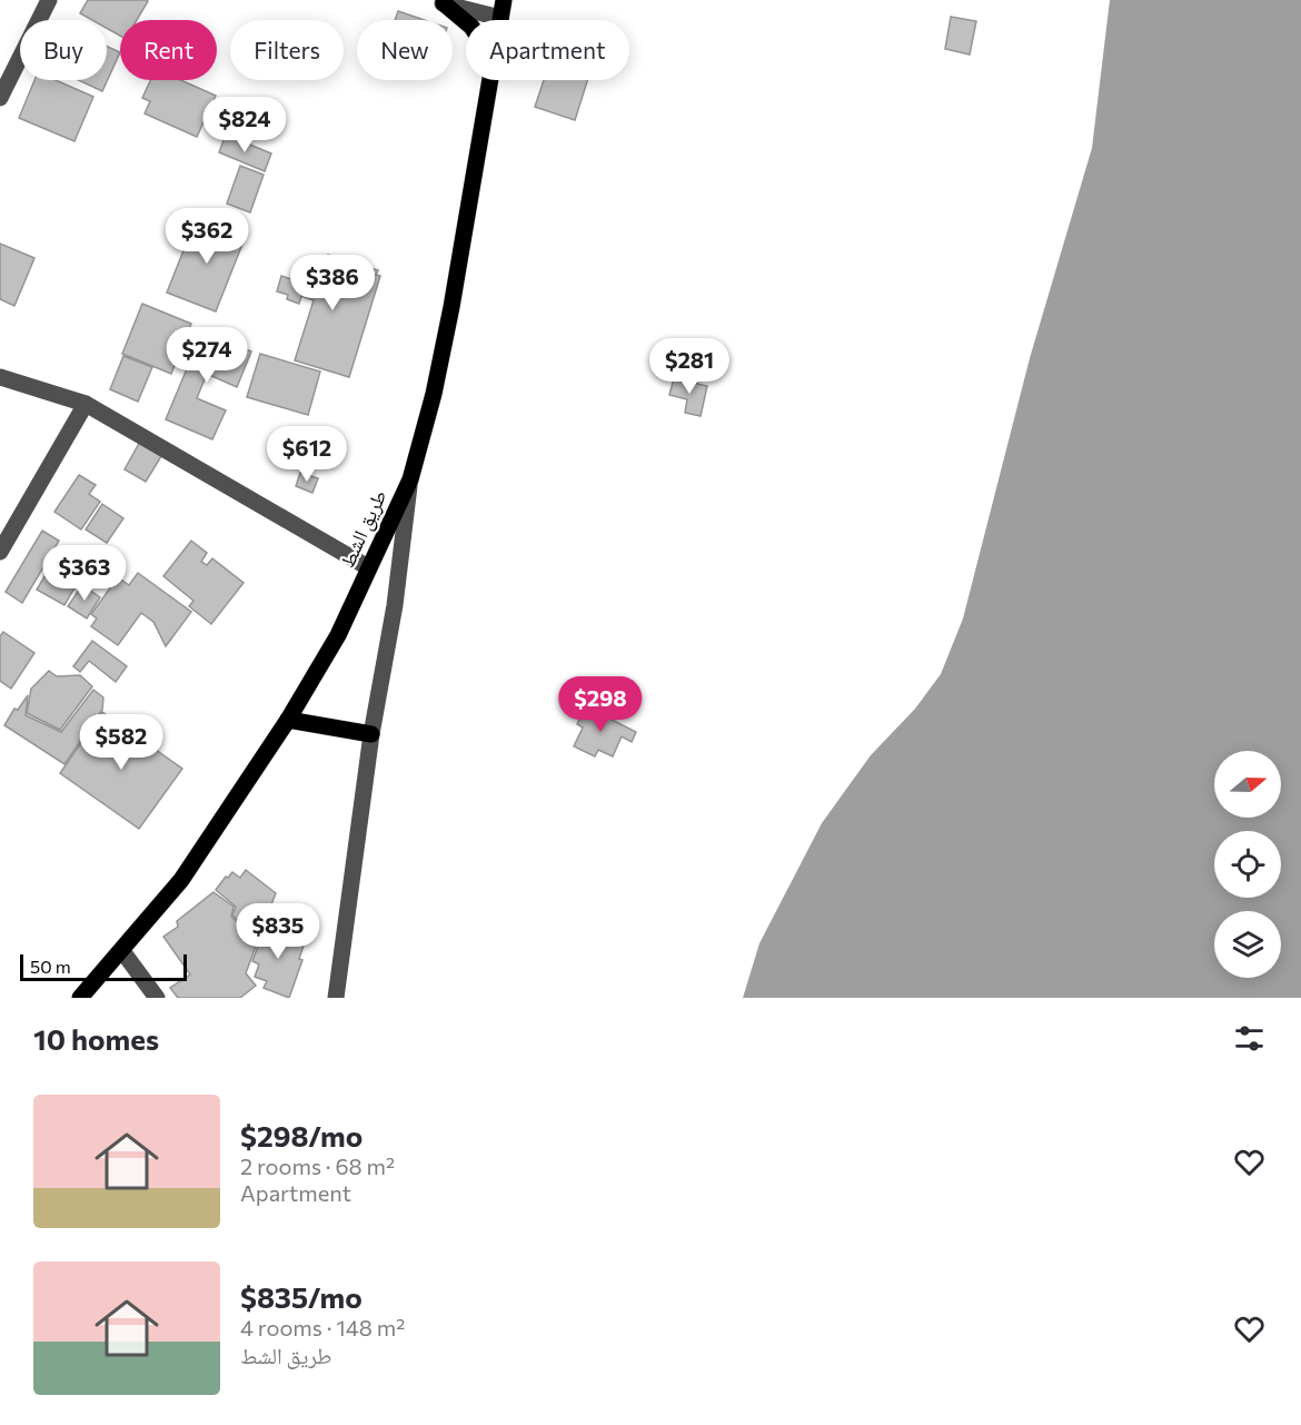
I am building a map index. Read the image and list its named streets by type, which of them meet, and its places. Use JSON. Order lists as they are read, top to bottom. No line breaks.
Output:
{"streets":{"main road":["طريق الشط"]},"scale_bar":"50 m","north":"right","page":{"chip":["Buy","Rent","Filters","New","Apartment"],"price":["$824","$362","$386","$274","$281","$612","$363","$298","$582","$835"],"scale":"50 m","heading":"10 homes","list":[{"name":"$298/mo","note":"2 rooms · 68 m² · Apartment"},{"name":"$835/mo","note":"4 rooms · 148 m² · طريق الشط"}]}}
